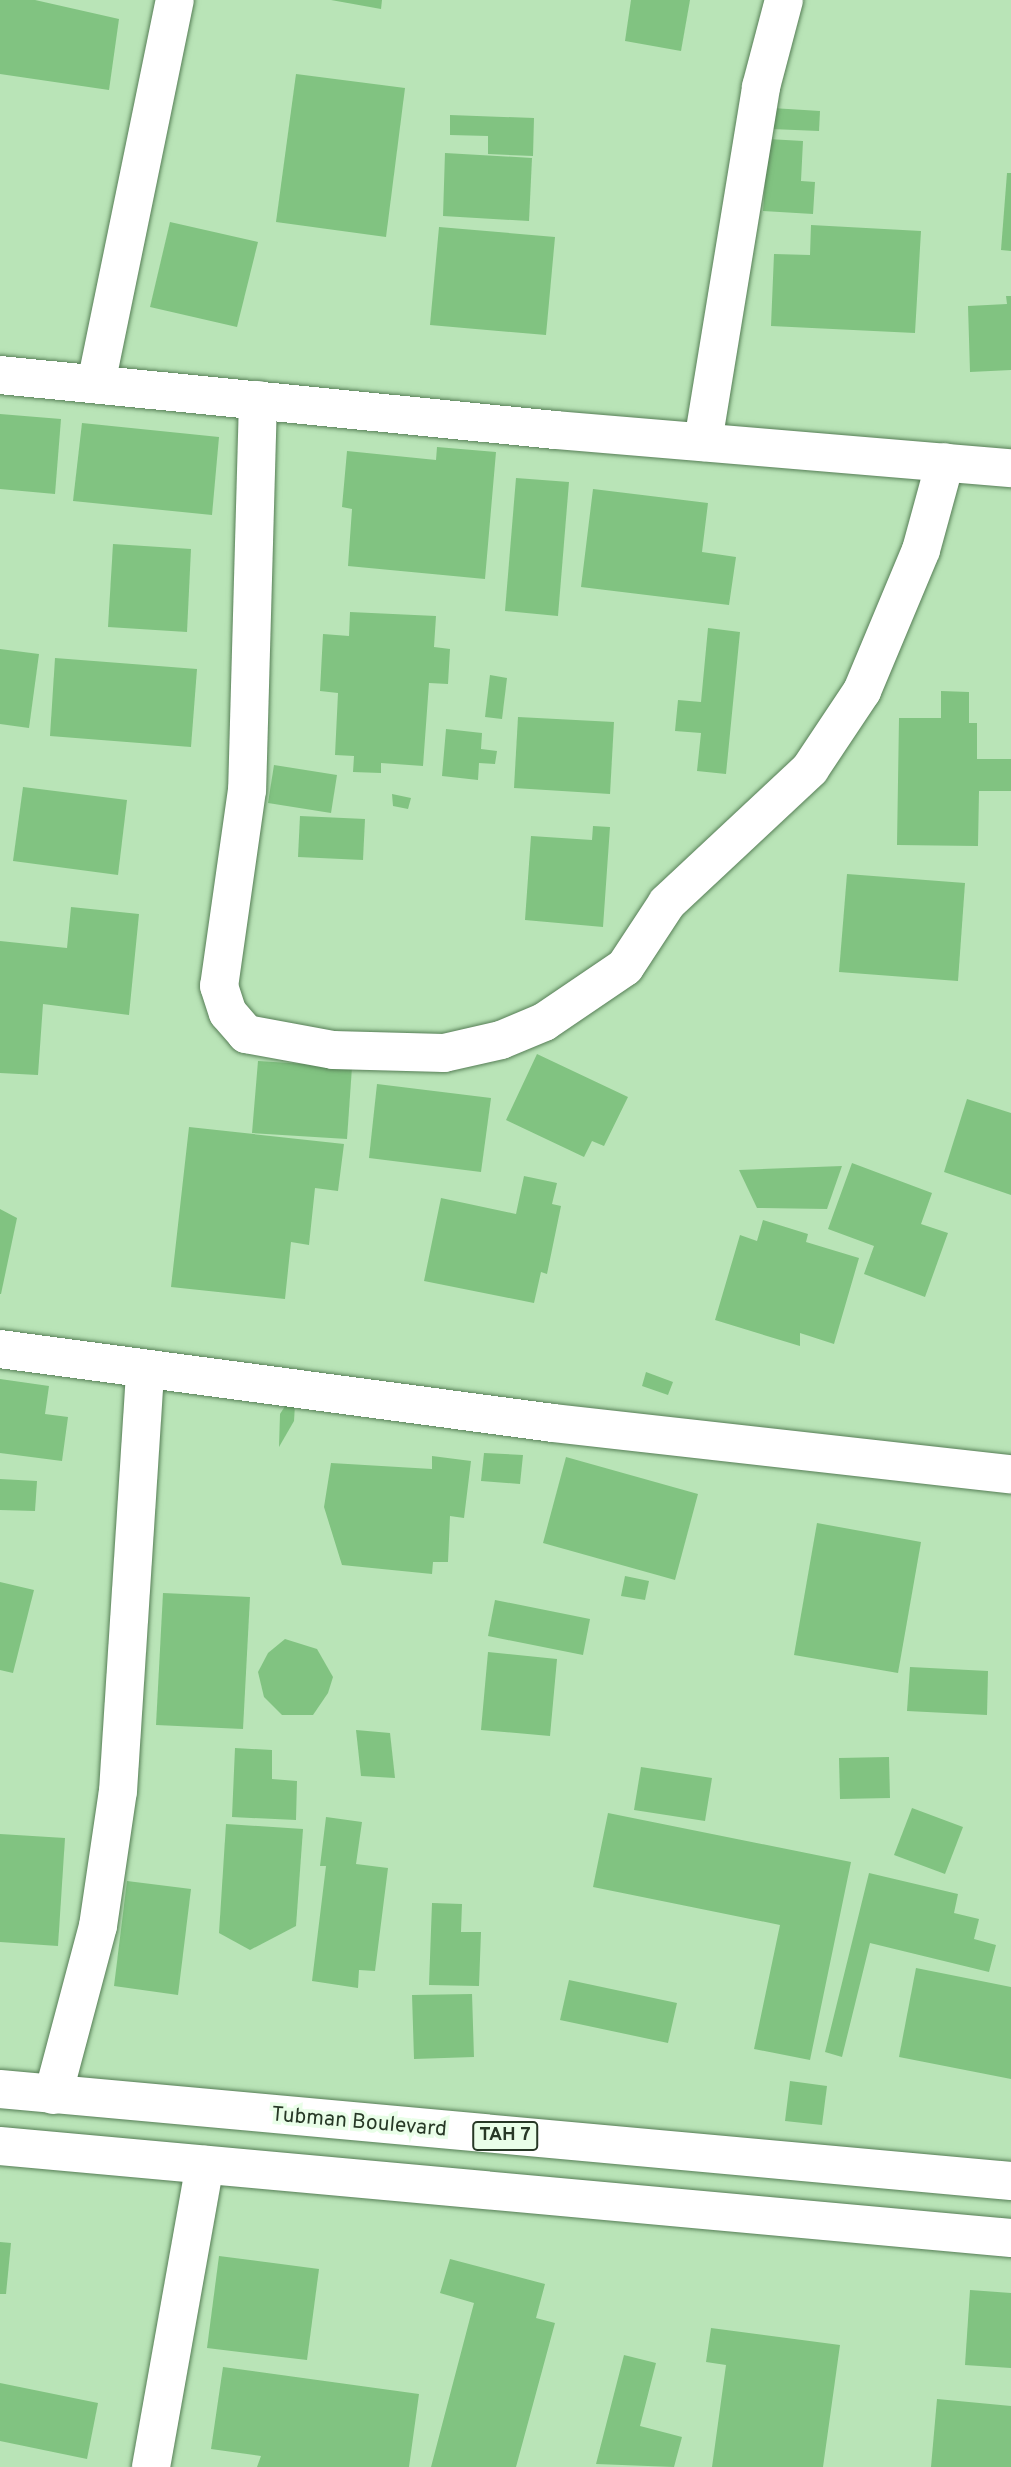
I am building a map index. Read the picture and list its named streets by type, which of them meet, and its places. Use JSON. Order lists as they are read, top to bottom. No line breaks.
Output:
{"streets":{"main road":["Tubman Boulevard","TAH 7"]}}
